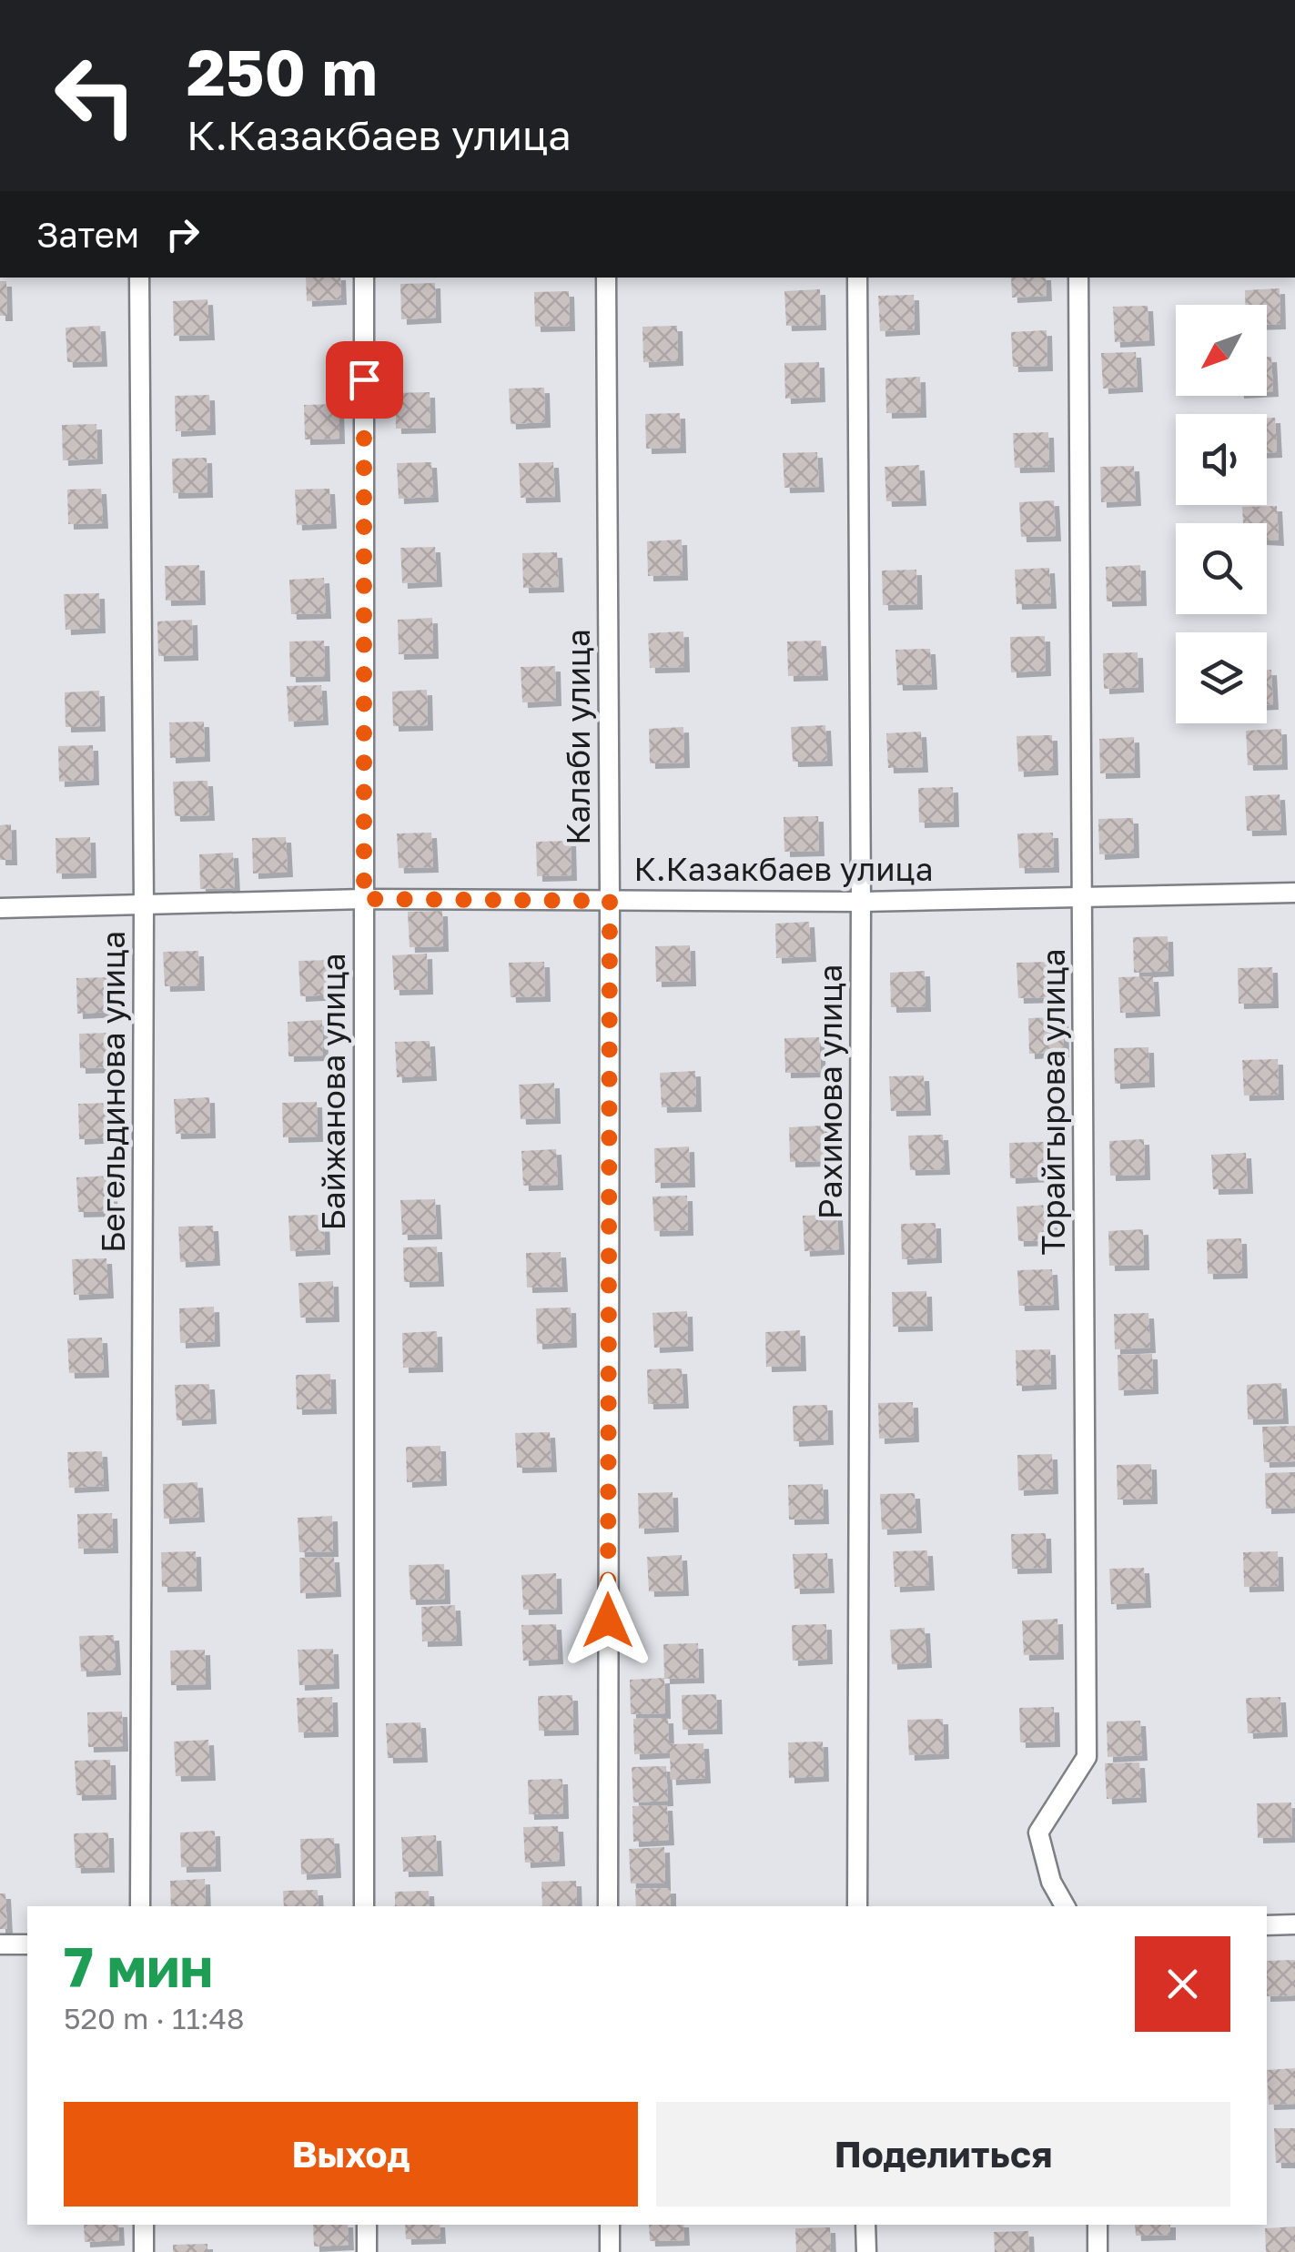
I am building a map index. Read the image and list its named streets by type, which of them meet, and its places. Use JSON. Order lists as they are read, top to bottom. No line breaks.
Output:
{"streets":{"street":["Калаби улица","К.Казакбаев улица","Бегельдинова улица","Байжанова улица","Рахимова улица","Торайгырова улица"]},"crossings":[["Калаби улица","К.Казакбаев улица"],["К.Казакбаев улица","Бегельдинова улица"],["К.Казакбаев улица","Байжанова улица"],["К.Казакбаев улица","Рахимова улица"],["К.Казакбаев улица","Торайгырова улица"]],"north":"bottom left","page":{"turn":["250 m","К.Казакбаев улица"],"then":"Затем","heading":["7 мин","520 m · 11:48"],"buttons":["Выход","Поделиться"]}}
